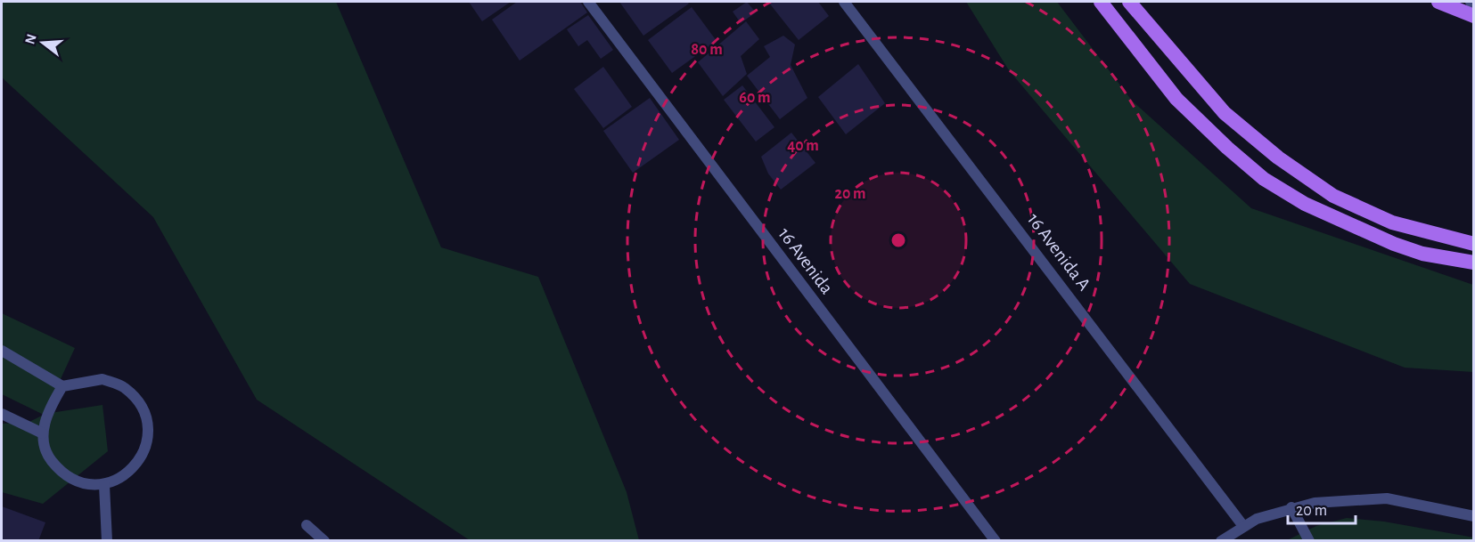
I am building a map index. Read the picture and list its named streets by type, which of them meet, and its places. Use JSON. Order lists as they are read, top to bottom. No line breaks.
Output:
{"streets":{"street":["16 Avenida A","16 Avenida"]},"scale_bar":"20 m","north":"left","rings":["80 m","60 m","40 m","20 m"]}
